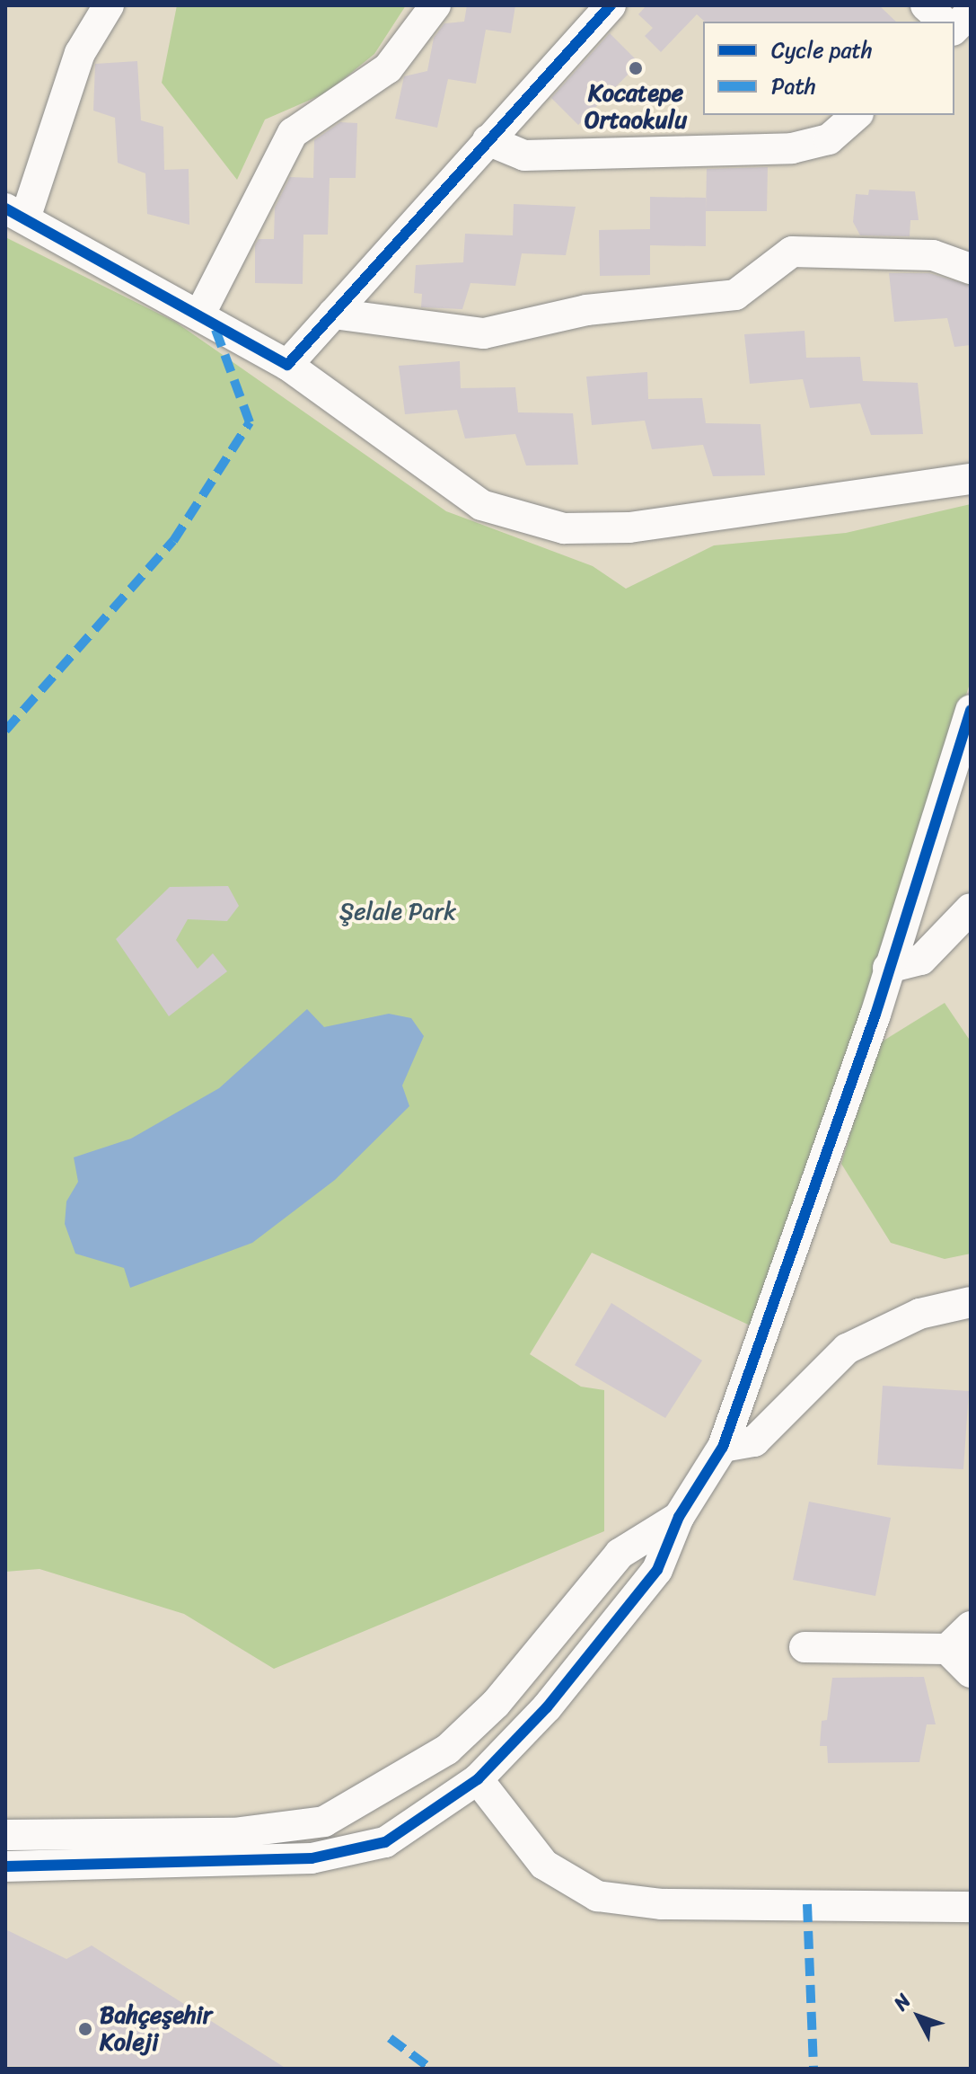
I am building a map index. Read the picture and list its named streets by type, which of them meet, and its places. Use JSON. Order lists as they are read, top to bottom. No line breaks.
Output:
{"parks":["Şelale Park"],"places":["Kocatepe Ortaokulu","Bahçeşehir Koleji"],"legend":["Cycle path","Path"],"north":"top left"}
